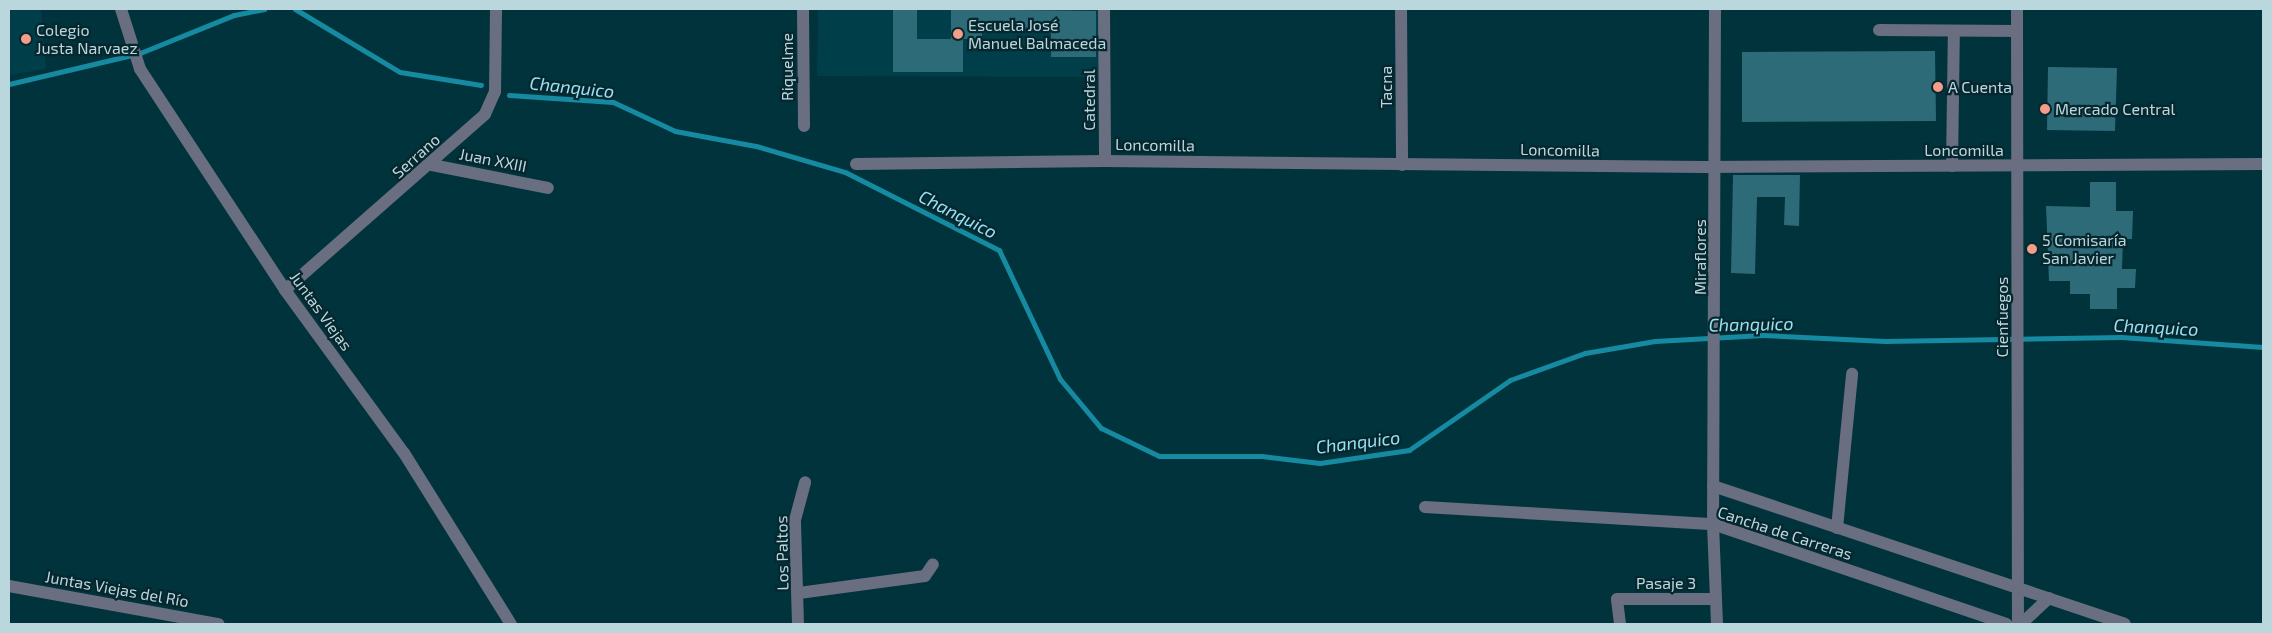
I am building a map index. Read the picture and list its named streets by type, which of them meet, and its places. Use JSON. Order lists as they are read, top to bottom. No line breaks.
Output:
{"streets":{"street":["Riquelme","Tacna","Catedral","Loncomilla","Serrano","Juan XXIII","Miraflores","Juntas Viejas","Cienfuegos","Cancha de Carreras","Los Paltos","Pasaje 3","Juntas Viejas del Río"]},"crossings":[["Tacna","Loncomilla"],["Catedral","Loncomilla"],["Loncomilla","Miraflores"],["Loncomilla","Cienfuegos"],["Serrano","Juan XXIII"],["Serrano","Juntas Viejas"],["Miraflores","Cancha de Carreras"],["Miraflores","Pasaje 3"],["Cienfuegos","Cancha de Carreras"]],"water":["Chanquico"],"places":["Escuela José Manuel Balmaceda","Colegio Justa Narvaez","A Cuenta","Mercado Central","5 Comisaría San Javier"]}
